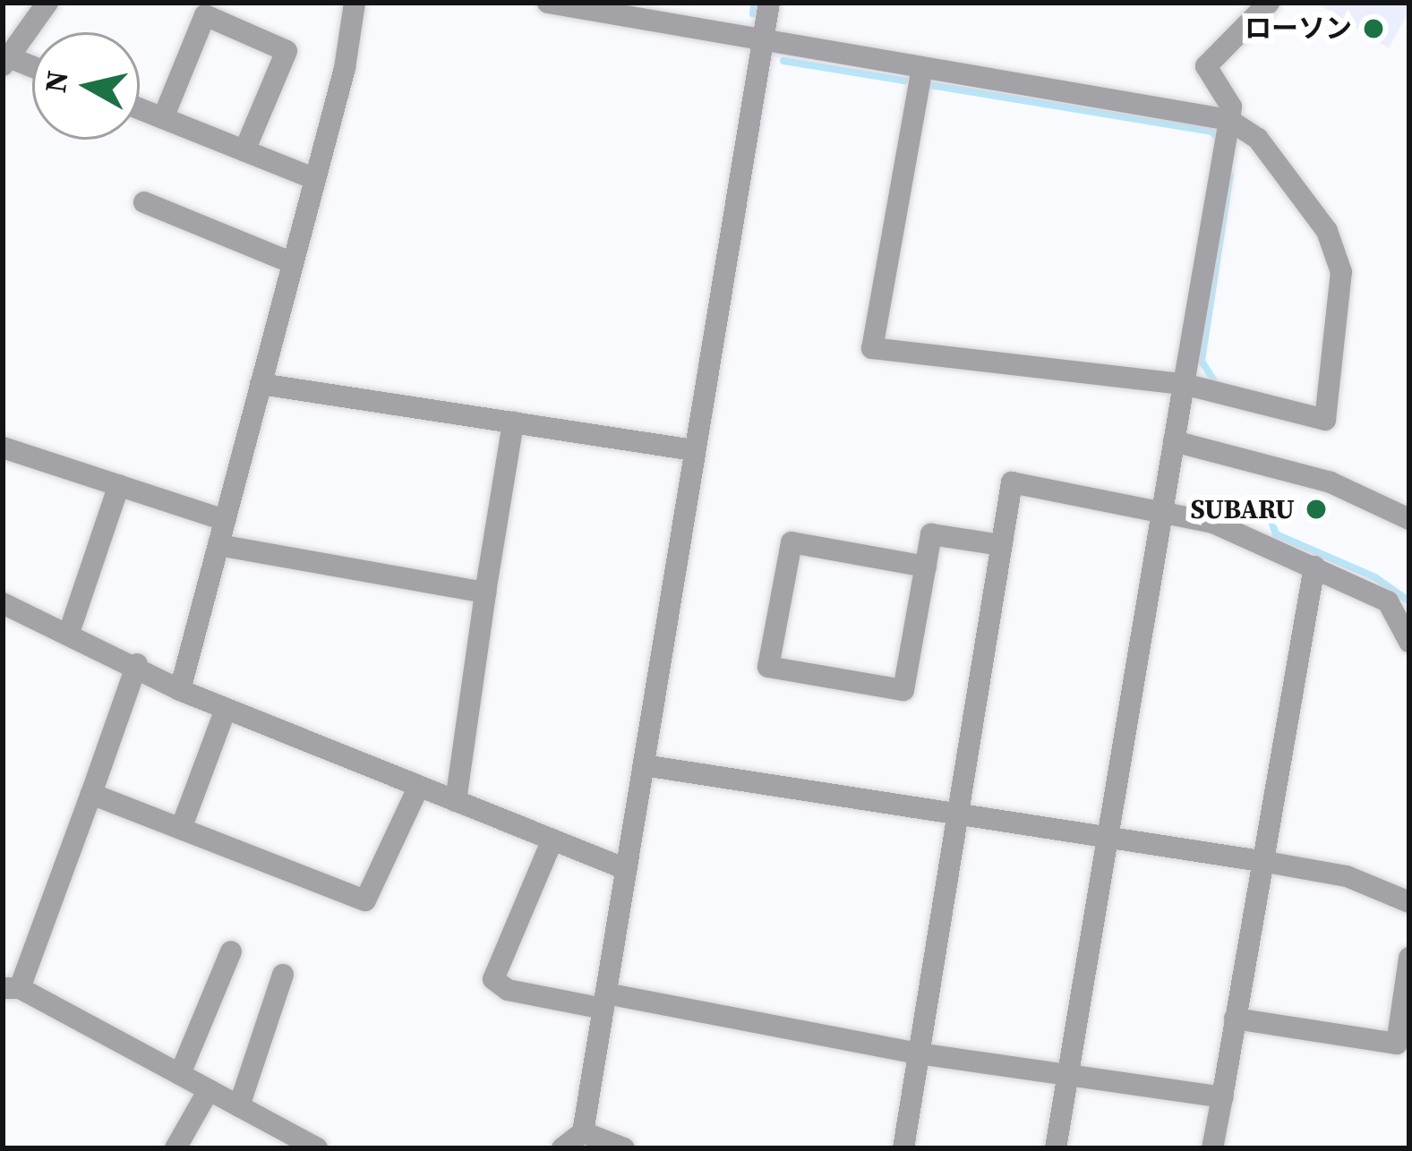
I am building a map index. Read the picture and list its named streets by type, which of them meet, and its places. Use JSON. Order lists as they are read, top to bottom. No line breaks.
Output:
{"places":["ローソン","SUBARU"],"north":"left"}
